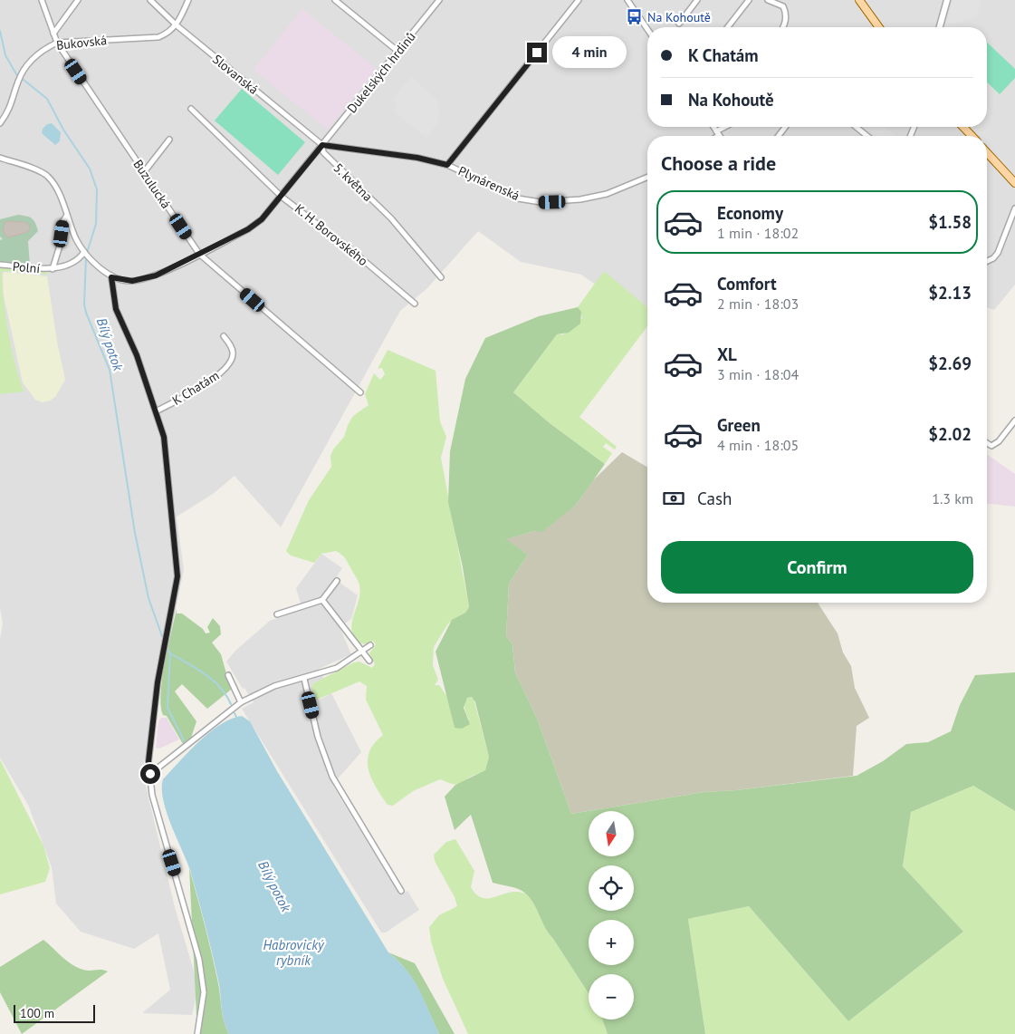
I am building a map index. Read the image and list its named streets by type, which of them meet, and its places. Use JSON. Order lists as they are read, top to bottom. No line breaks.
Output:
{"streets":{"street":["Bukovská","Dukelských hrdinů","Slovanská","5. května","Plynárenská","Buzulucká","K. H. Borovského","Polní","K Chatám"]},"crossings":[["Bukovská","Slovanská"],["Bukovská","Buzulucká"],["Dukelských hrdinů","Slovanská"],["Dukelských hrdinů","5. května"],["Dukelských hrdinů","Plynárenská"],["Slovanská","5. května"],["Slovanská","Plynárenská"],["5. května","Plynárenská"]],"water":["Bílý potok","Habrovický rybník"],"places":{"bus stop":["Na Kohoutě"]},"scale_bar":"100 m","north":"bottom","page":{"banner":["K Chatám","Na Kohoutě"],"bubble":"4 min","heading":"Choose a ride","list":[{"name":"Economy","note":"1 min · 18:02","value":"$1.58"},{"name":"Comfort","note":"2 min · 18:03","value":"$2.13"},{"name":"XL","note":"3 min · 18:04","value":"$2.69"},{"name":"Green","note":"4 min · 18:05","value":"$2.02"}],"pay":["Cash","1.3 km"],"buttons":"Confirm","map_buttons":["+","−"],"scale":"100 m"}}
